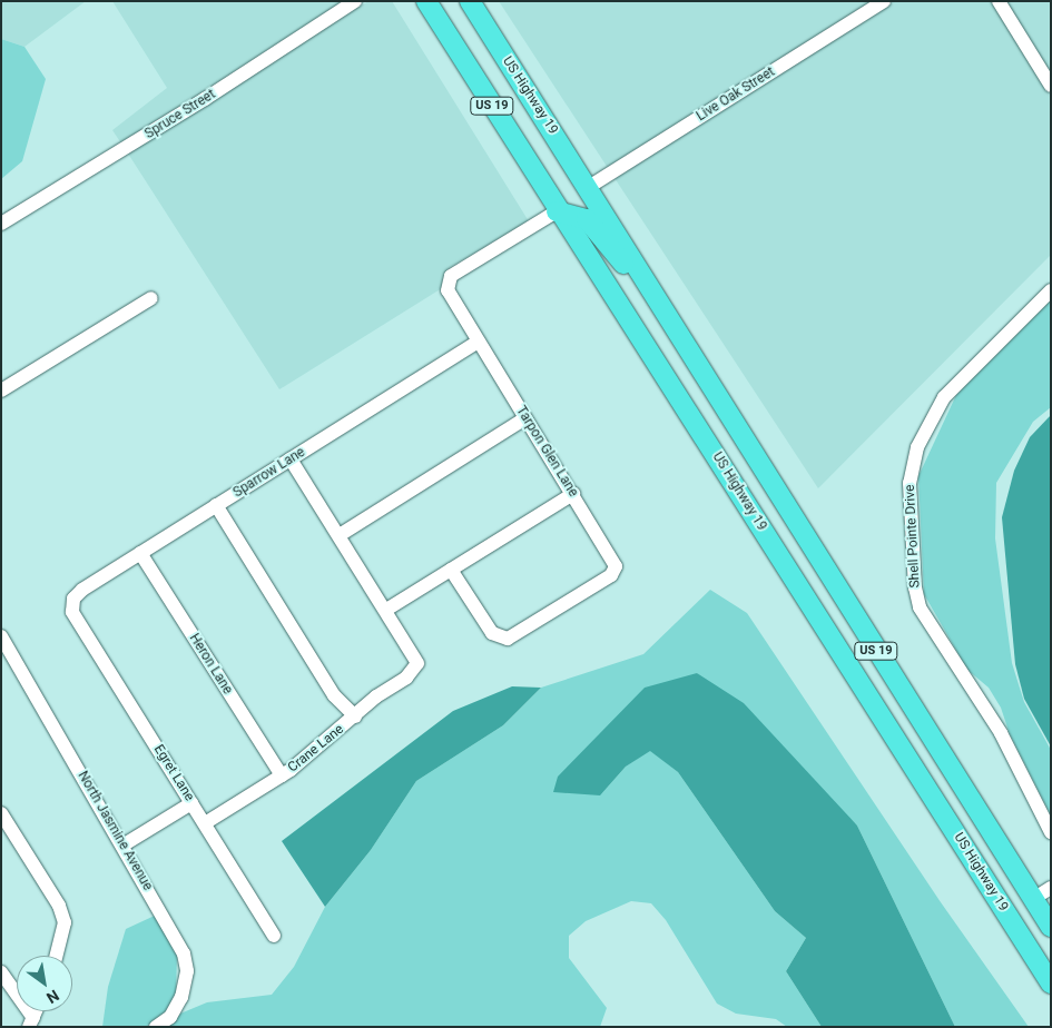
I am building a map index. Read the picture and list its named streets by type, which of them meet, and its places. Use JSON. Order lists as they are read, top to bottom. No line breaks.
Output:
{"streets":{"highway":["US Highway 19","US 19"],"street":["Live Oak Street","Spruce Street","Tarpon Glen Lane","Sparrow Lane","Shell Pointe Drive","Heron Lane","Crane Lane","Egret Lane","North Jasmine Avenue"]},"crossings":[["Live Oak Street","US Highway 19"],["US Highway 19","Tarpon Glen Lane"],["Tarpon Glen Lane","Sparrow Lane"],["Sparrow Lane","Heron Lane"],["Sparrow Lane","Egret Lane"],["Heron Lane","Crane Lane"],["Crane Lane","Egret Lane"]],"north":"bottom right"}
